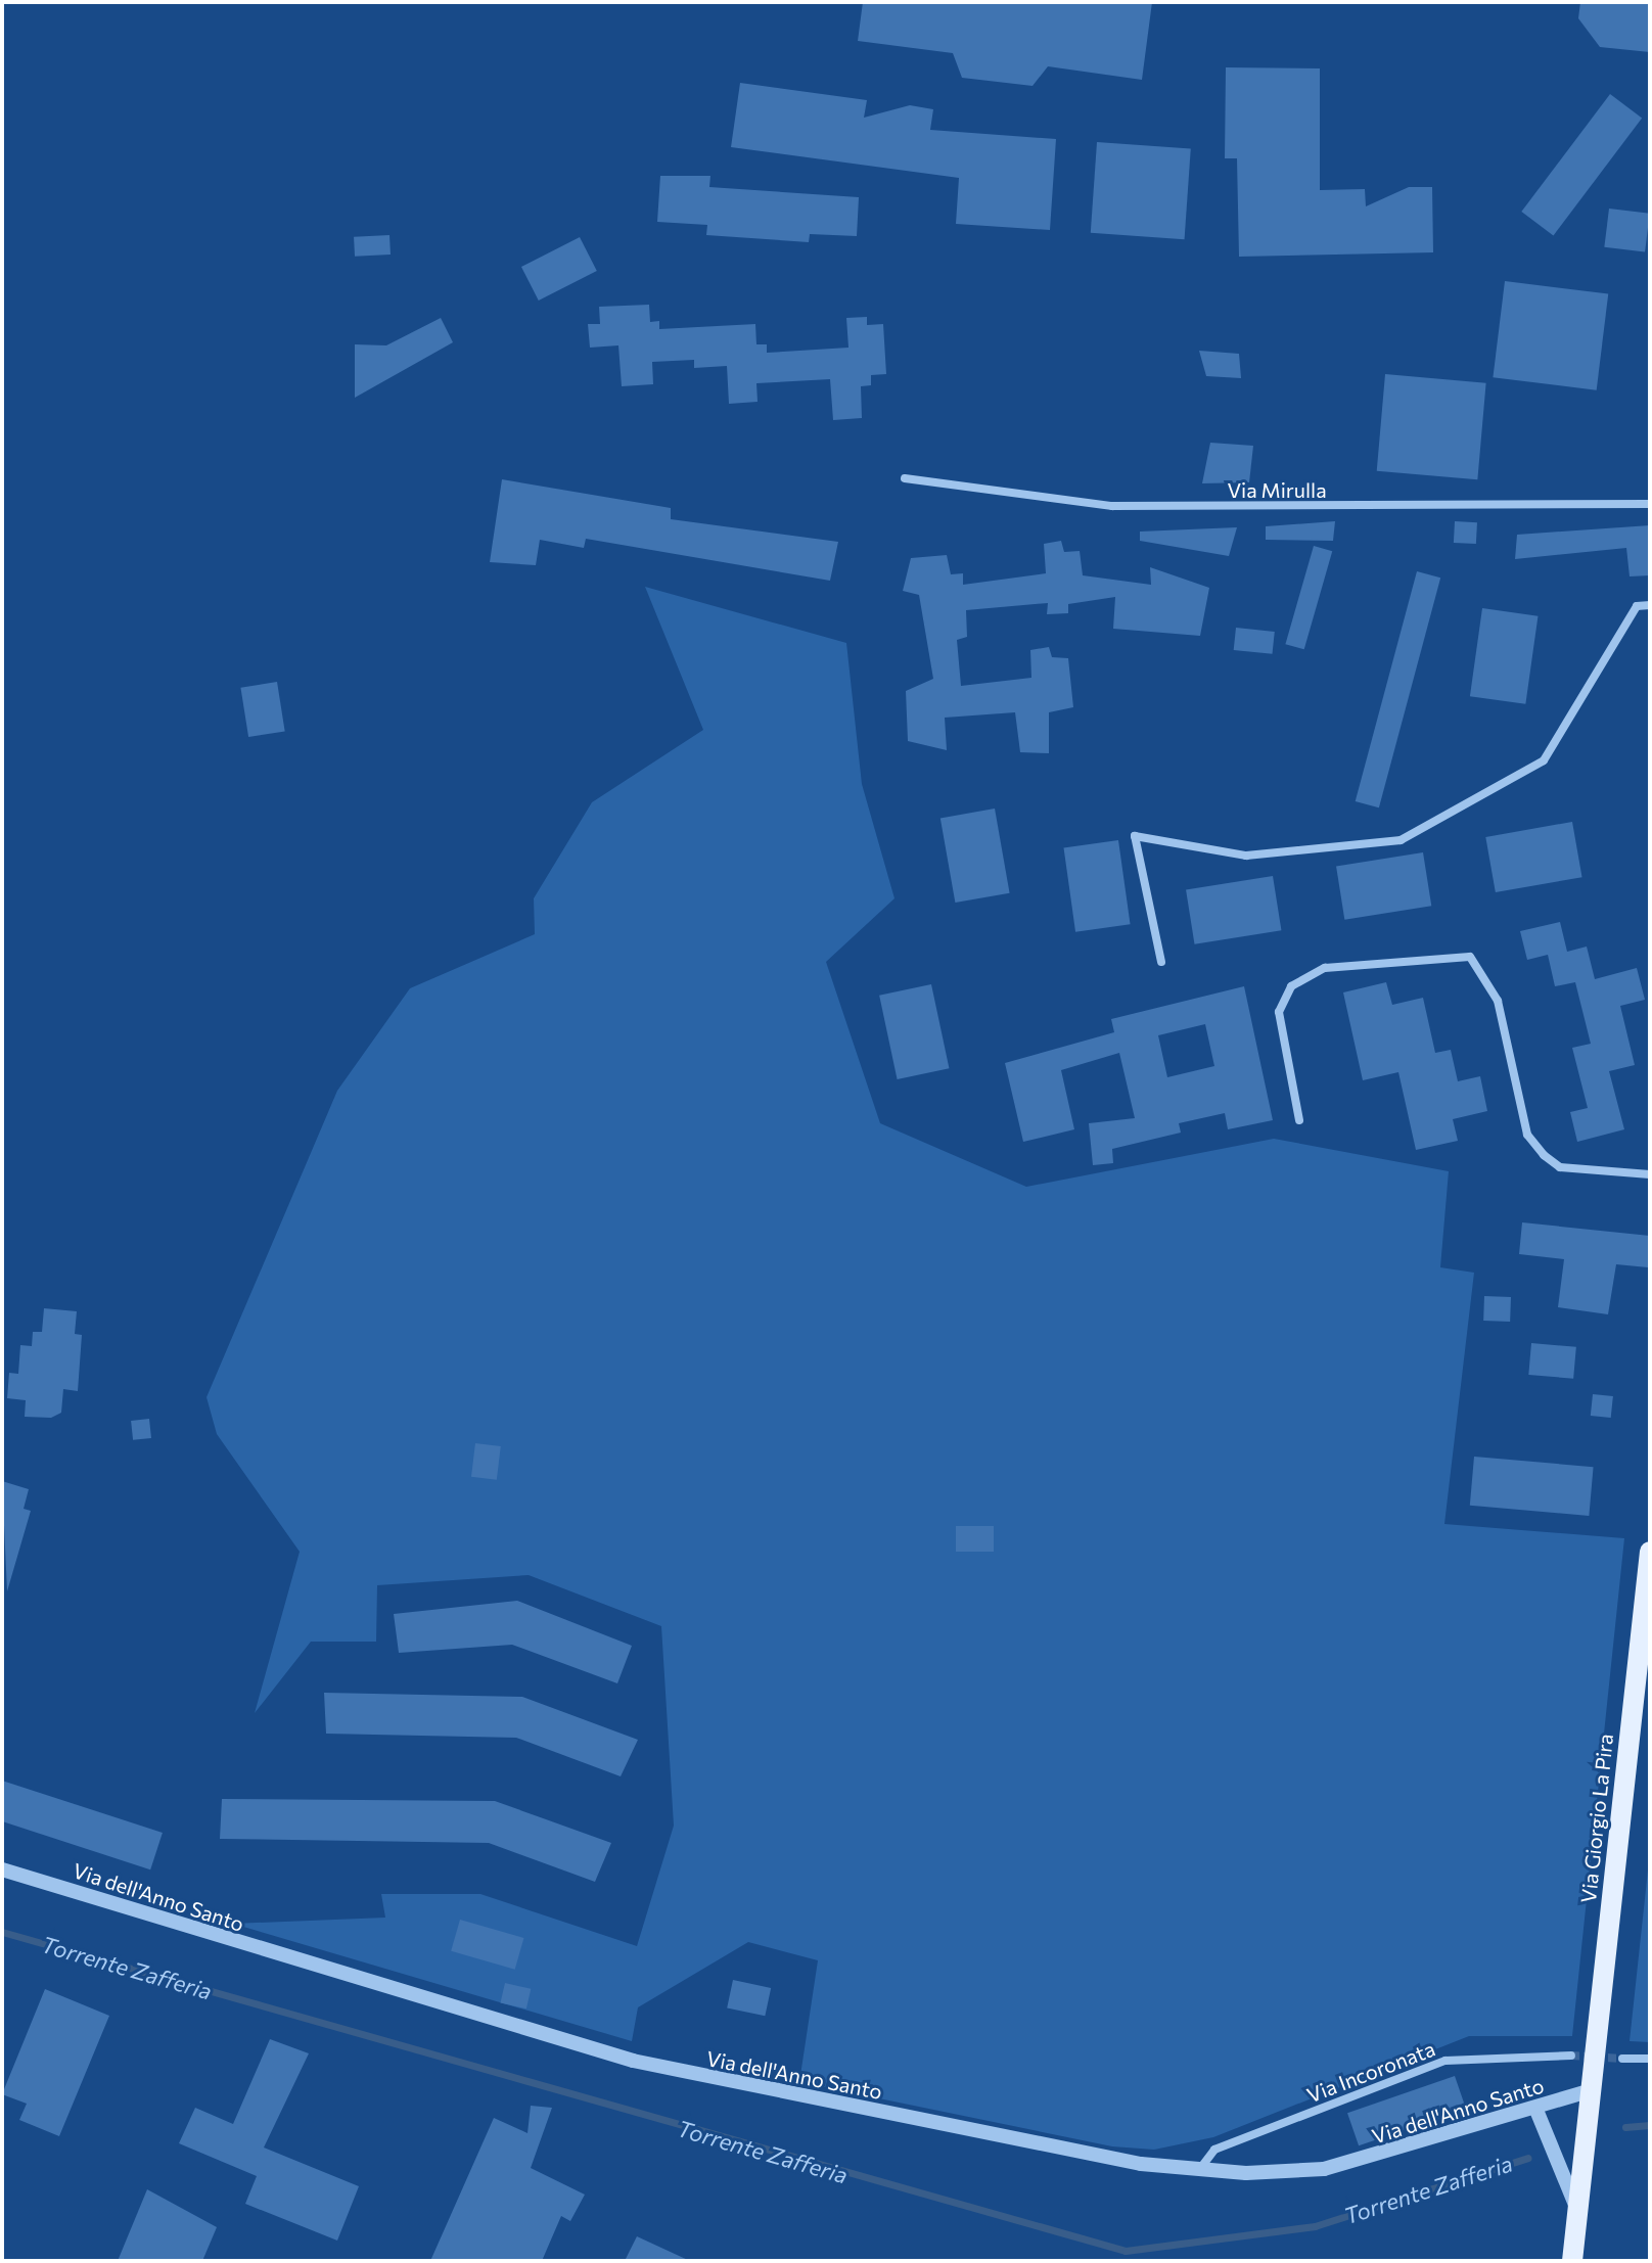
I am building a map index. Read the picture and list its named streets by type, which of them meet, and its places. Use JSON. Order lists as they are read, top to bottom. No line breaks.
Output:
{"streets":{"main road":["Via Giorgio La Pira"],"street":["Via Mirulla","Via dell'Anno Santo","Via Incoronata"]},"crossings":[["Via Giorgio La Pira","Via dell'Anno Santo"],["Via dell'Anno Santo","Via Incoronata"]],"water":["Torrente Zafferia"]}
